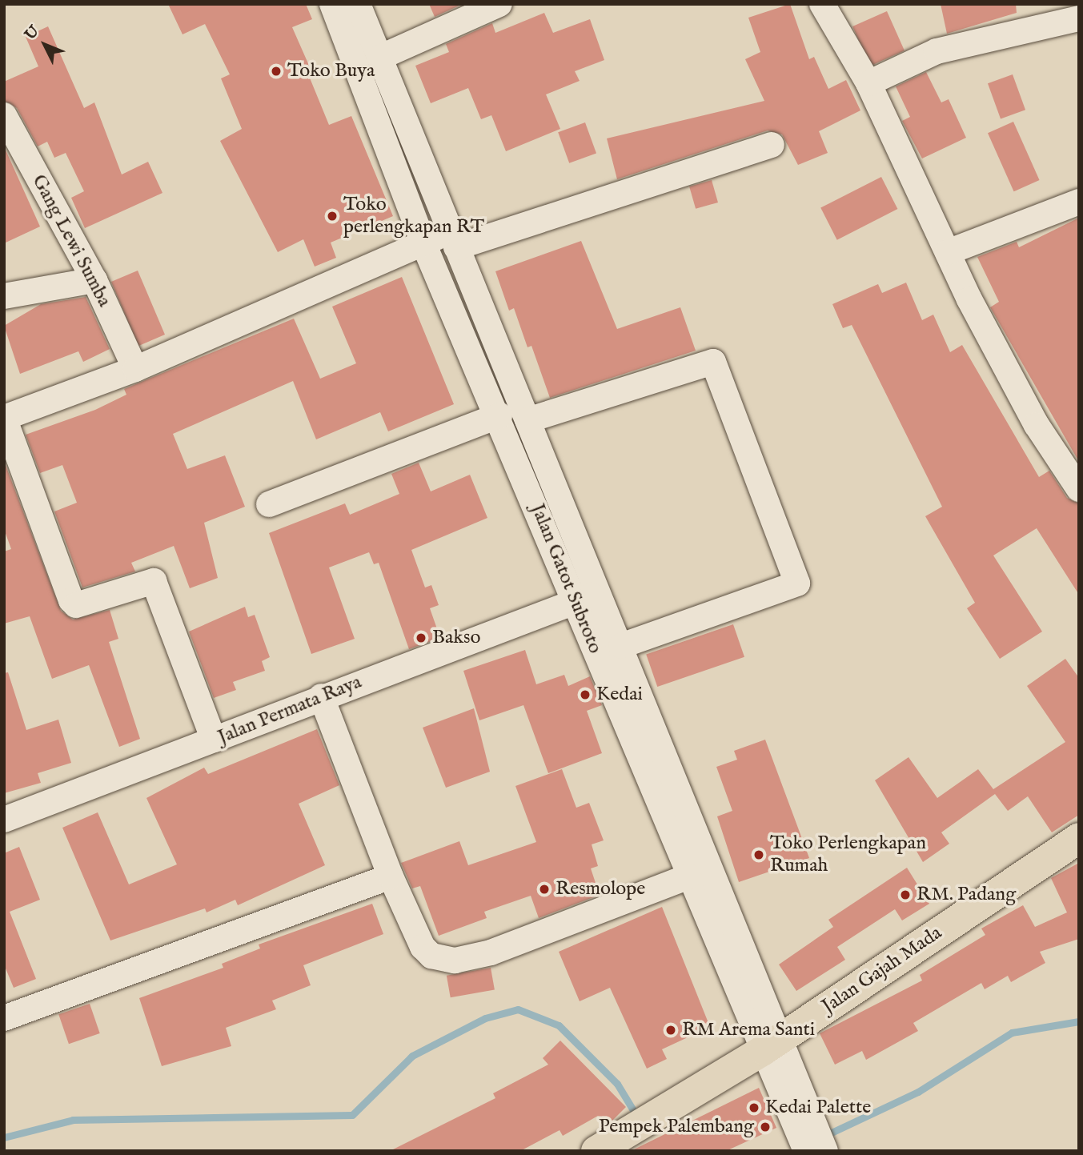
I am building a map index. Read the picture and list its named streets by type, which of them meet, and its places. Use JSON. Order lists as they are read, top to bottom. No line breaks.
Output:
{"streets":{"main road":["Jalan Gajah Mada"],"street":["Gang Lewi Sumba","Jalan Gatot Subroto","Jalan Permata Raya"]},"crossings":[["Jalan Gatot Subroto","Jalan Permata Raya"],["Jalan Gatot Subroto","Jalan Gajah Mada"]],"places":["Toko Buya","Toko perlengkapan RT","Bakso","Kedai","Toko Perlengkapan Rumah","Resmolope","RM. Padang","RM Arema Santi","Kedai Palette","Pempek Palembang"],"north":"top left"}
